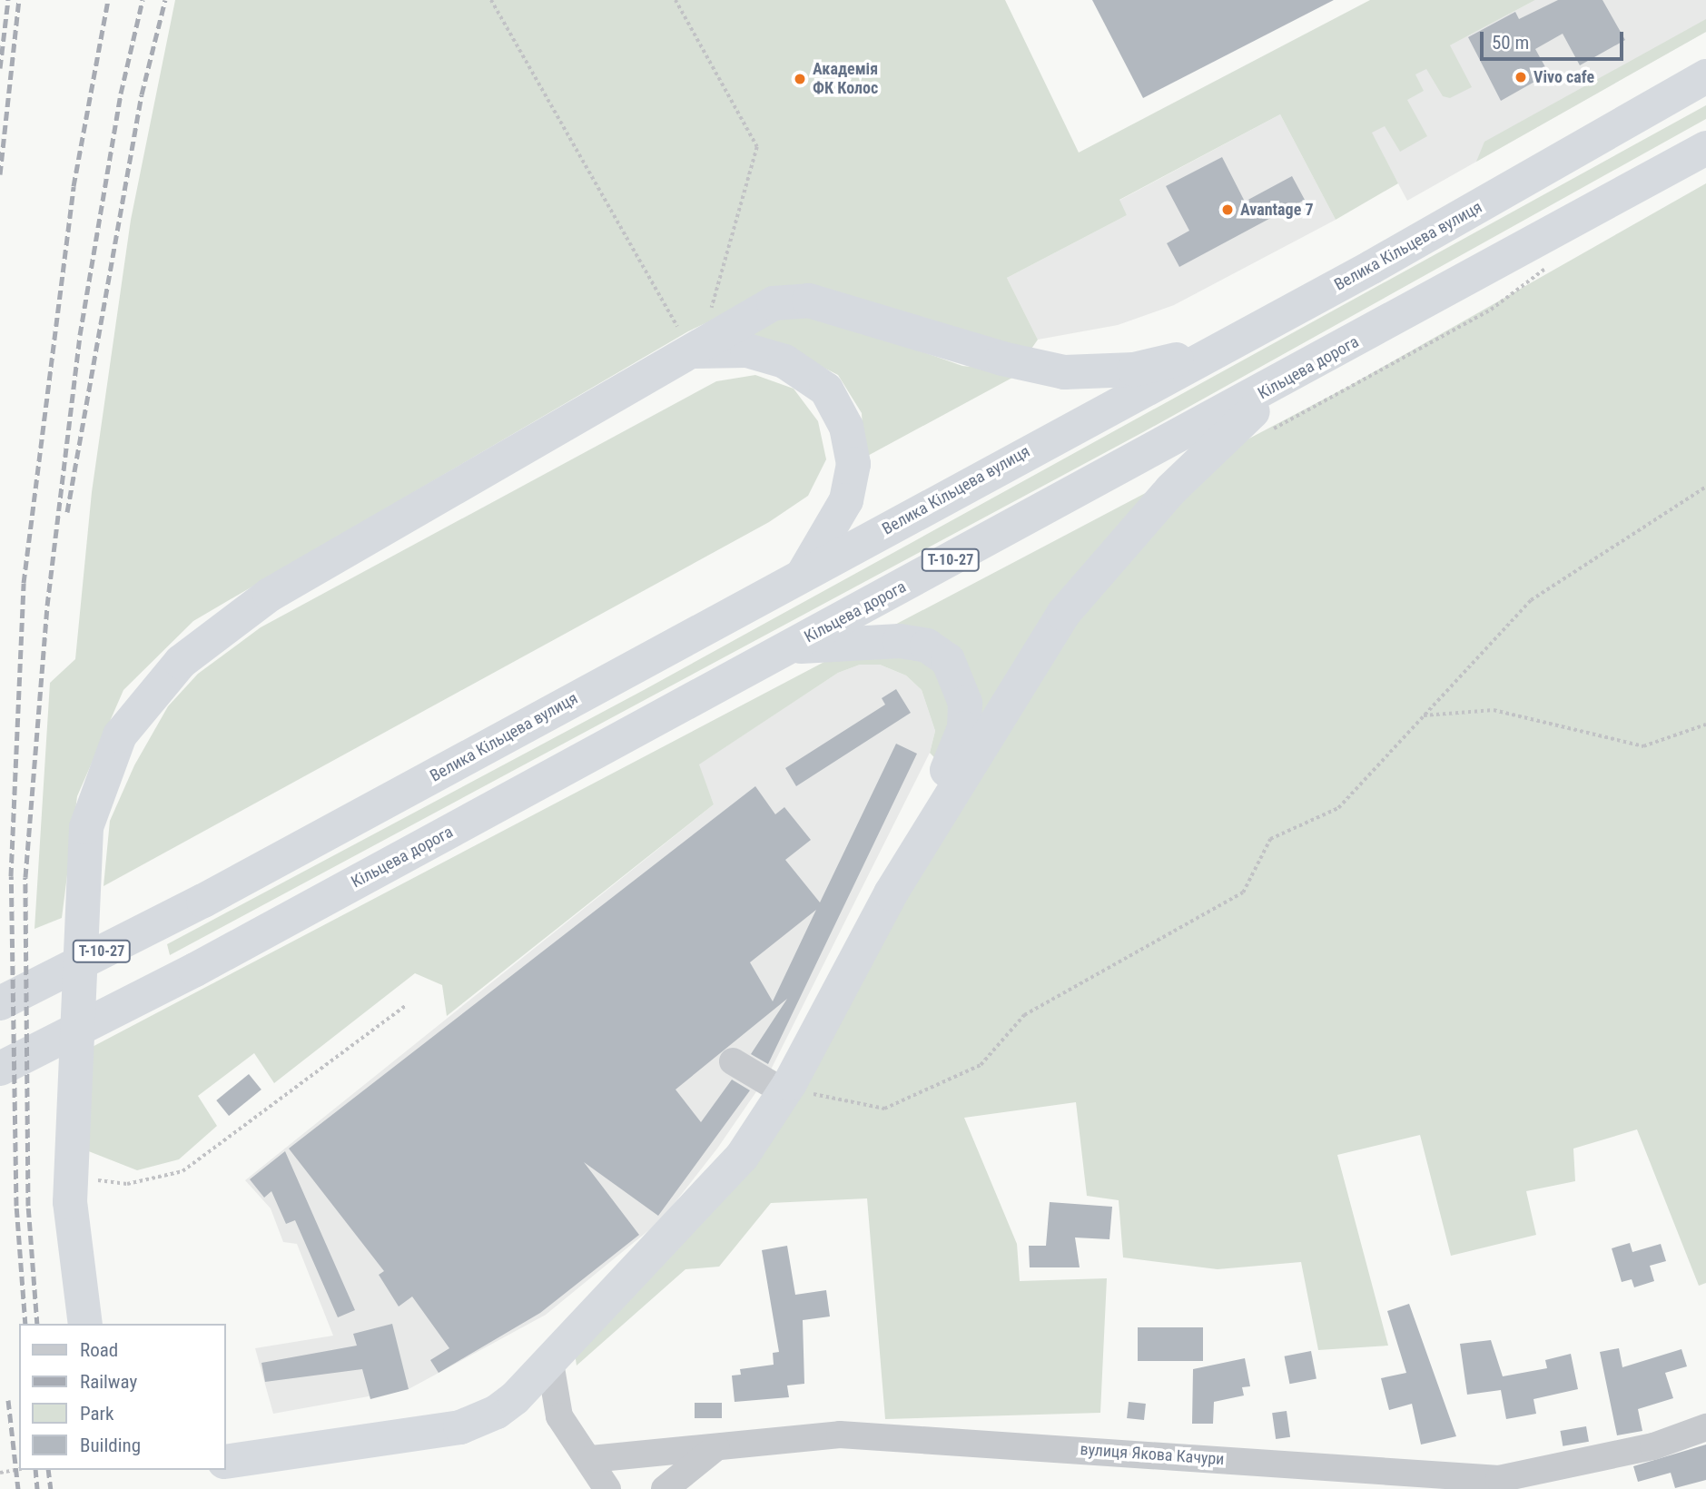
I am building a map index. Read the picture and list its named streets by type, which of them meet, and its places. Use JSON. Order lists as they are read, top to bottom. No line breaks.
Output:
{"streets":{"highway":["Велика Кільцева вулиця","Кільцева дорога","Т-10-27"],"street":["вулиця Якова Качури"]},"places":["Vivo cafe","Академія ФК Колос","Avantage 7"],"legend":["Road","Railway","Park","Building"],"scale_bar":"50 m"}
